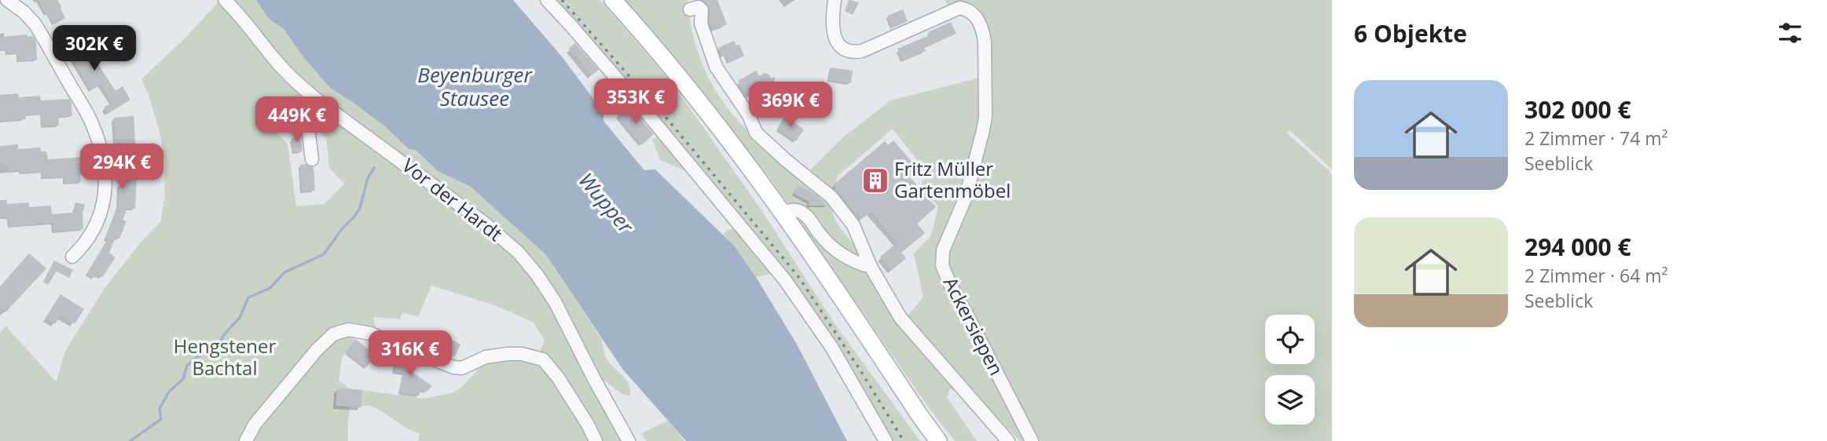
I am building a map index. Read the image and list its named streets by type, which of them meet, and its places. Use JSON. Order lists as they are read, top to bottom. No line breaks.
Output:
{"streets":{"street":["Vor der Hardt","Ackersiepen"]},"water":["Beyenburger Stausee","Wupper"],"parks":["Hengstener Bachtal"],"places":{"building":["Fritz Müller Gartenmöbel"]},"page":{"heading":"6 Objekte","price":["302K €","353K €","369K €","449K €","294K €","316K €"],"list":[{"name":"302 000 €","note":"2 Zimmer · 74 m² · Seeblick"},{"name":"294 000 €","note":"2 Zimmer · 64 m² · Seeblick"}]}}
